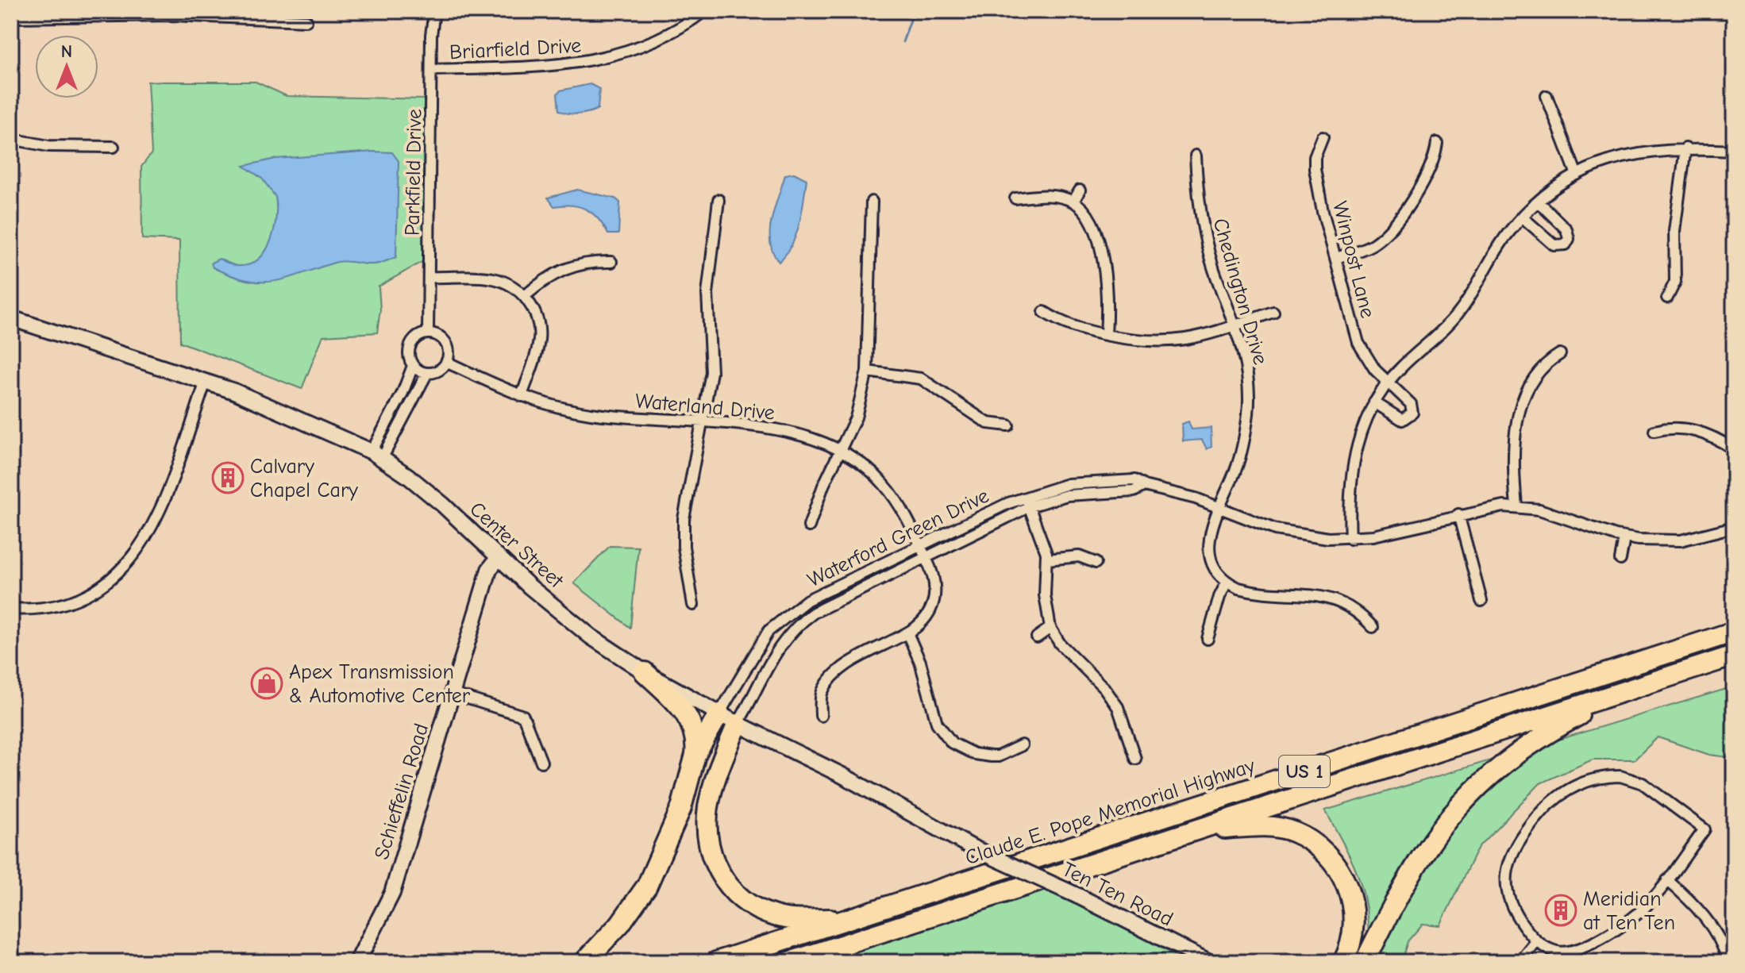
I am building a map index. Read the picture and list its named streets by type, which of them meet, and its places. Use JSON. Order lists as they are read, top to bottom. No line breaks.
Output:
{"streets":{"highway":["US 1","Claude E. Pope Memorial Highway"],"main road":["Center Street","Schieffelin Road","Ten Ten Road"],"street":["Briarfield Drive","Parkfield Drive","Winpost Lane","Chedington Drive","Waterland Drive","Waterford Green Drive"]},"crossings":[["Briarfield Drive","Parkfield Drive"],["Parkfield Drive","Waterland Drive"],["Chedington Drive","Waterford Green Drive"],["Waterland Drive","Waterford Green Drive"],["Waterford Green Drive","Center Street"],["Center Street","Schieffelin Road"],["Center Street","Ten Ten Road"]],"places":{"building":["Calvary Chapel Cary","Meridian at Ten Ten"],"shop":["Apex Transmission & Automotive Center"]},"north":"top"}
